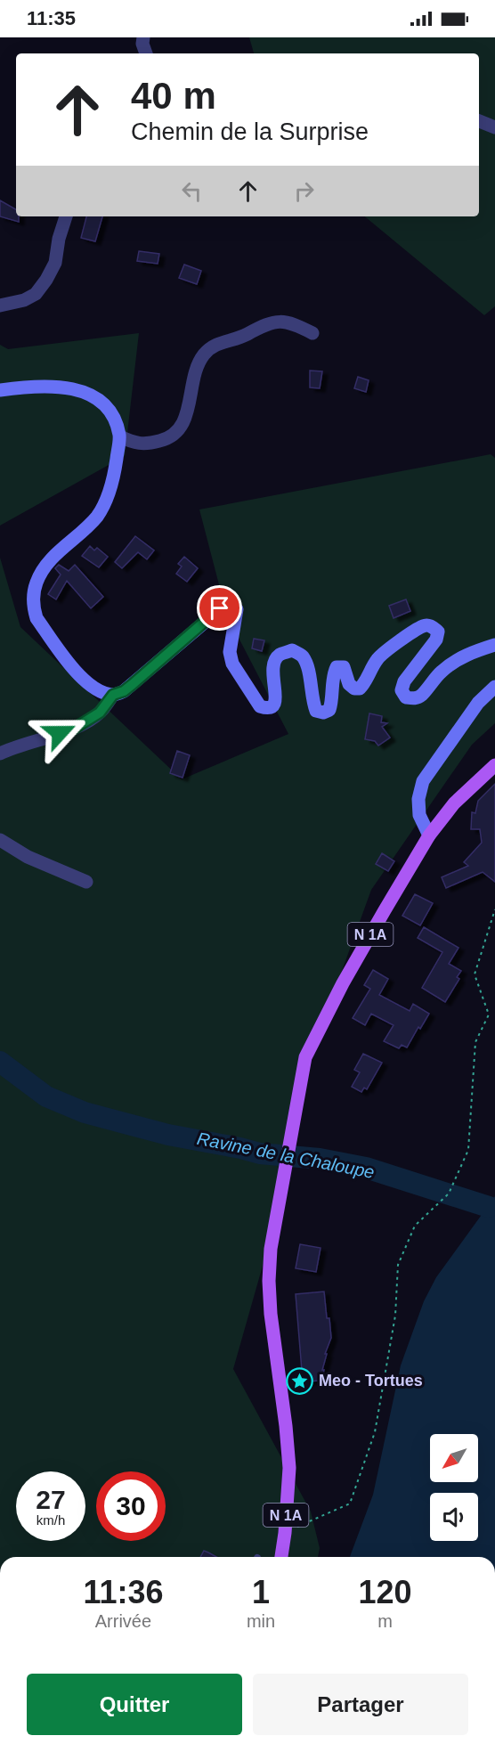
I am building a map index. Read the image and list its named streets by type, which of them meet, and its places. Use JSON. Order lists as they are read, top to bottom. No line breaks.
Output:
{"streets":{"main road":["N 1A"]},"water":["Ravine de la Chaloupe"],"places":{"place":["Meo - Tortues"]},"north":"bottom left","page":{"status":"11:35","turn":["40 m","Chemin de la Surprise"],"speed":"27 km/h","limit":"30","eta":["11:36","Arrivée","1","min","120","m"],"buttons":["Quitter","Partager"]}}
